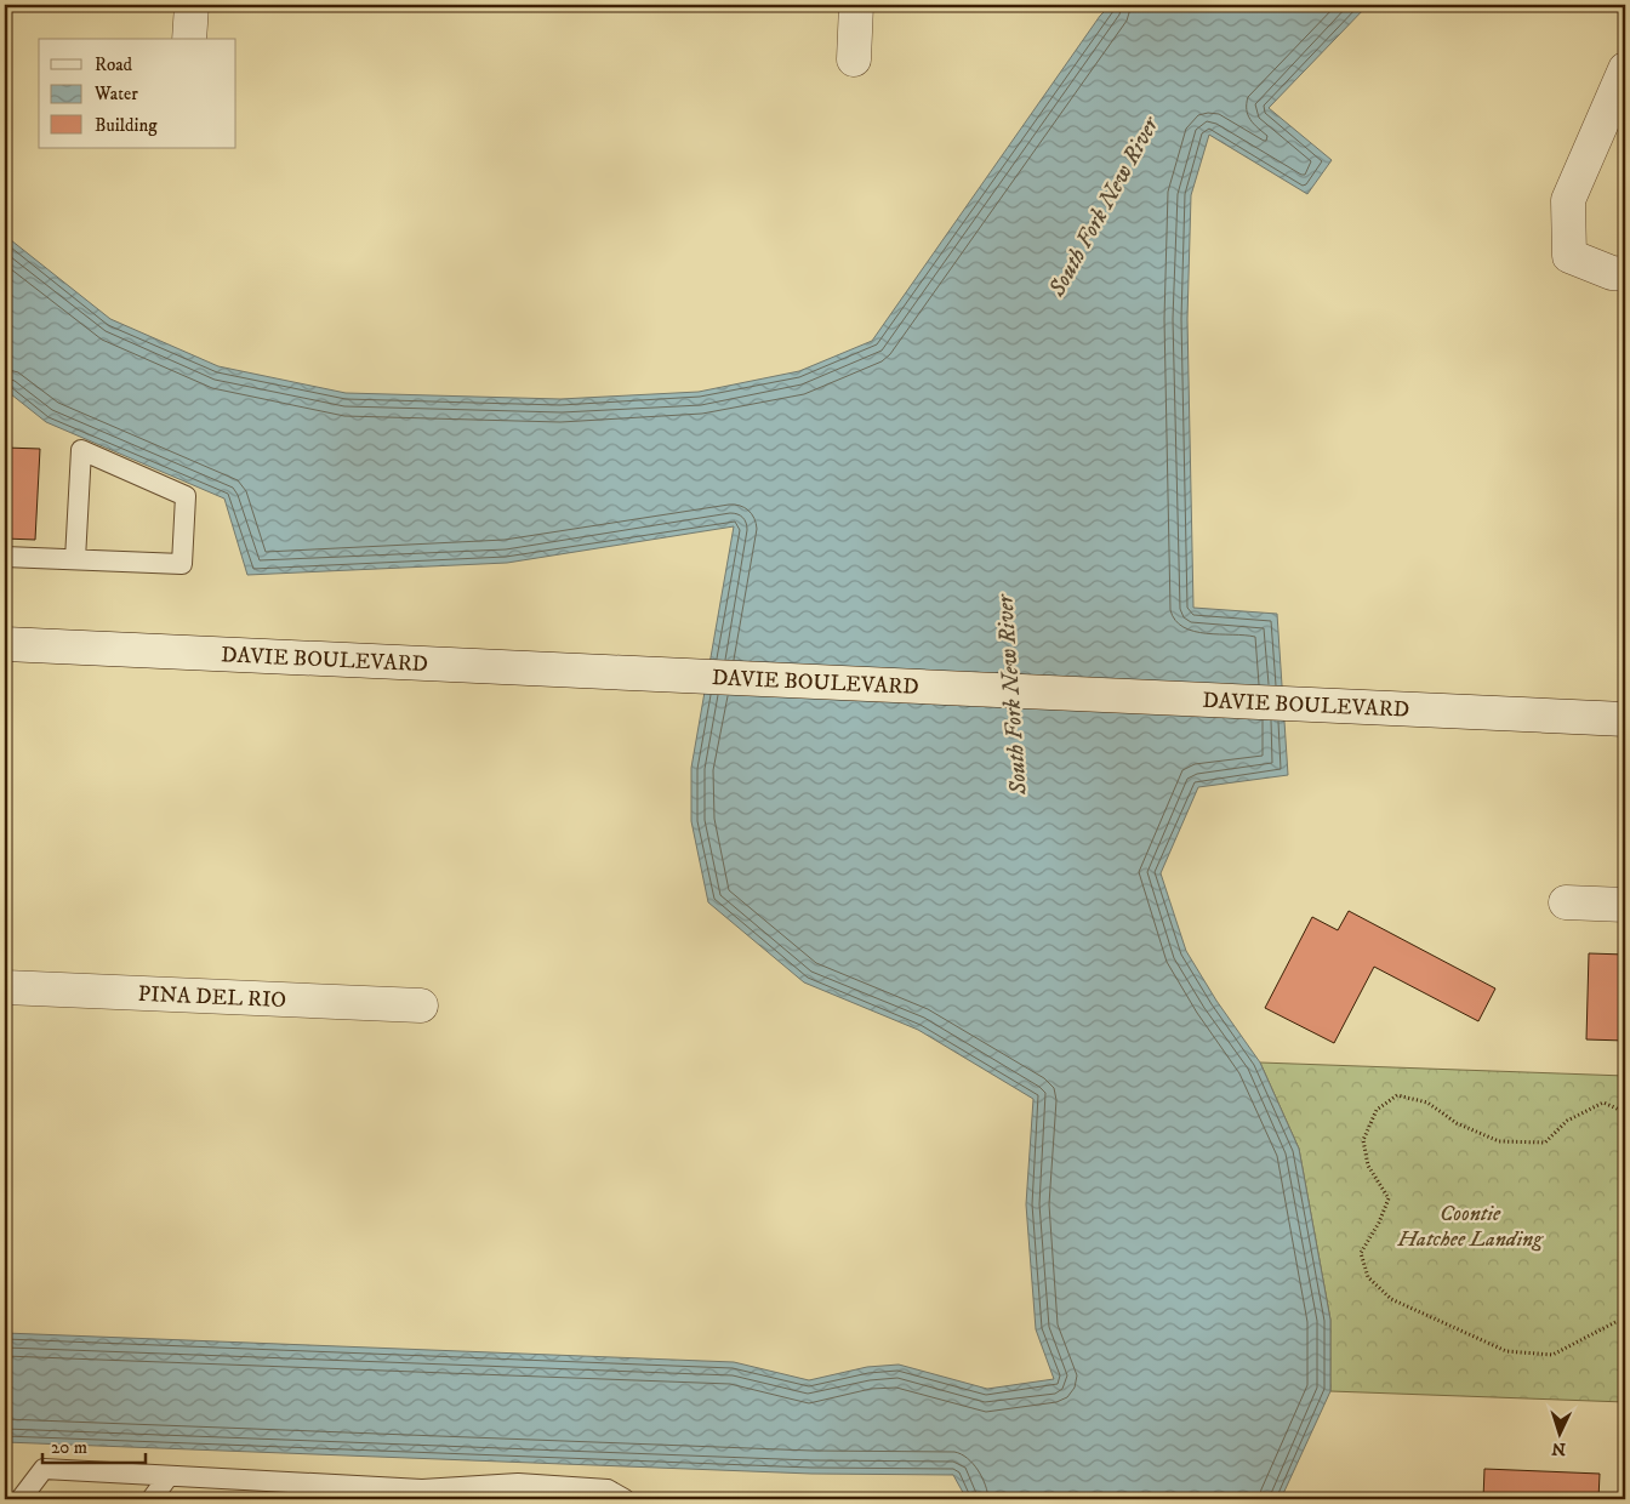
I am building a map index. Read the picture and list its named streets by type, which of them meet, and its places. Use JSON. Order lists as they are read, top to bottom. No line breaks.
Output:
{"streets":{"main road":["DAVIE BOULEVARD","PINA DEL RIO"]},"water":["South Fork New River"],"parks":["Coontie Hatchee Landing"],"legend":["Road","Water","Building"],"scale_bar":"20 m","north":"bottom"}
